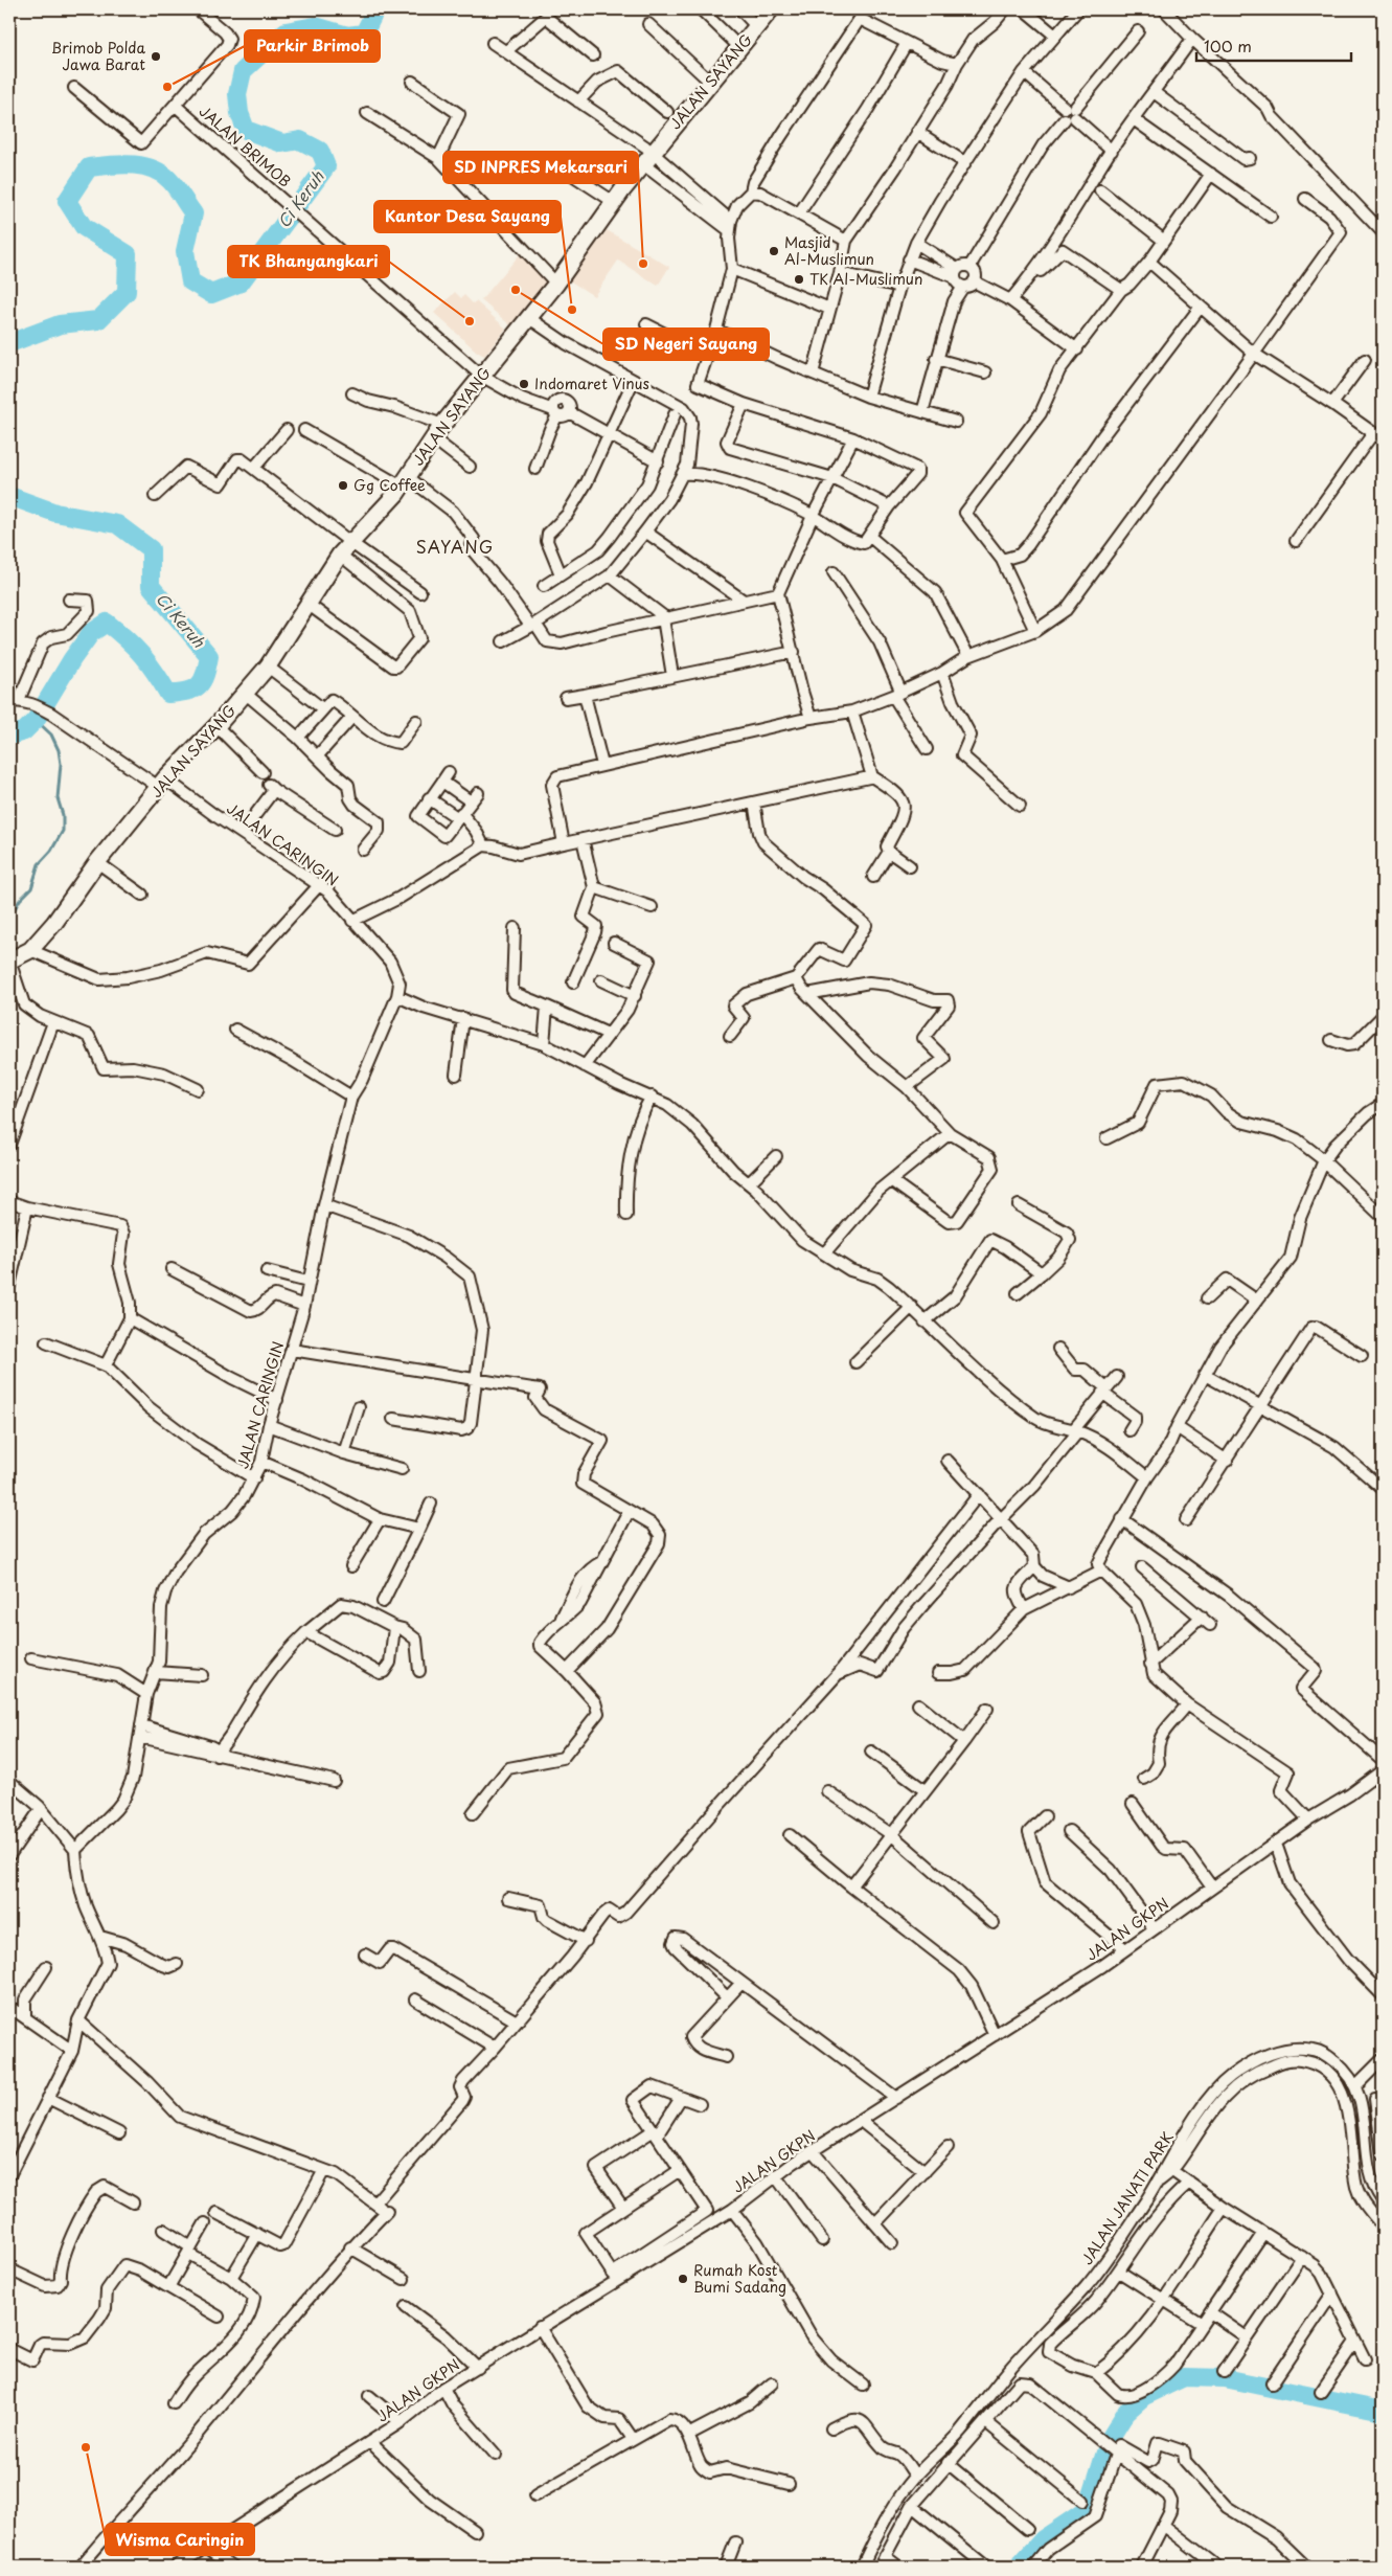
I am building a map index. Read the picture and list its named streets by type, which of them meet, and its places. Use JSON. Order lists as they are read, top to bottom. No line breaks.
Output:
{"streets":{"main road":["JALAN SAYANG"],"street":["JALAN BRIMOB","JALAN CARINGIN","JALAN GKPN","JALAN JANATI PARK"]},"crossings":[["JALAN SAYANG","JALAN BRIMOB"],["JALAN SAYANG","JALAN CARINGIN"]],"districts":["SAYANG"],"water":["Ci Keruh"],"places":["Brimob Polda Jawa Barat","Parkir Brimob","Masjid Al-Muslimun","SD INPRES Mekarsari","TK Al-Muslimun","SD Negeri Sayang","Kantor Desa Sayang","TK Bhanyangkari","Indomaret Vinus","Gg Coffee","Rumah Kost Bumi Sadang","Wisma Caringin"],"scale_bar":"100 m"}
